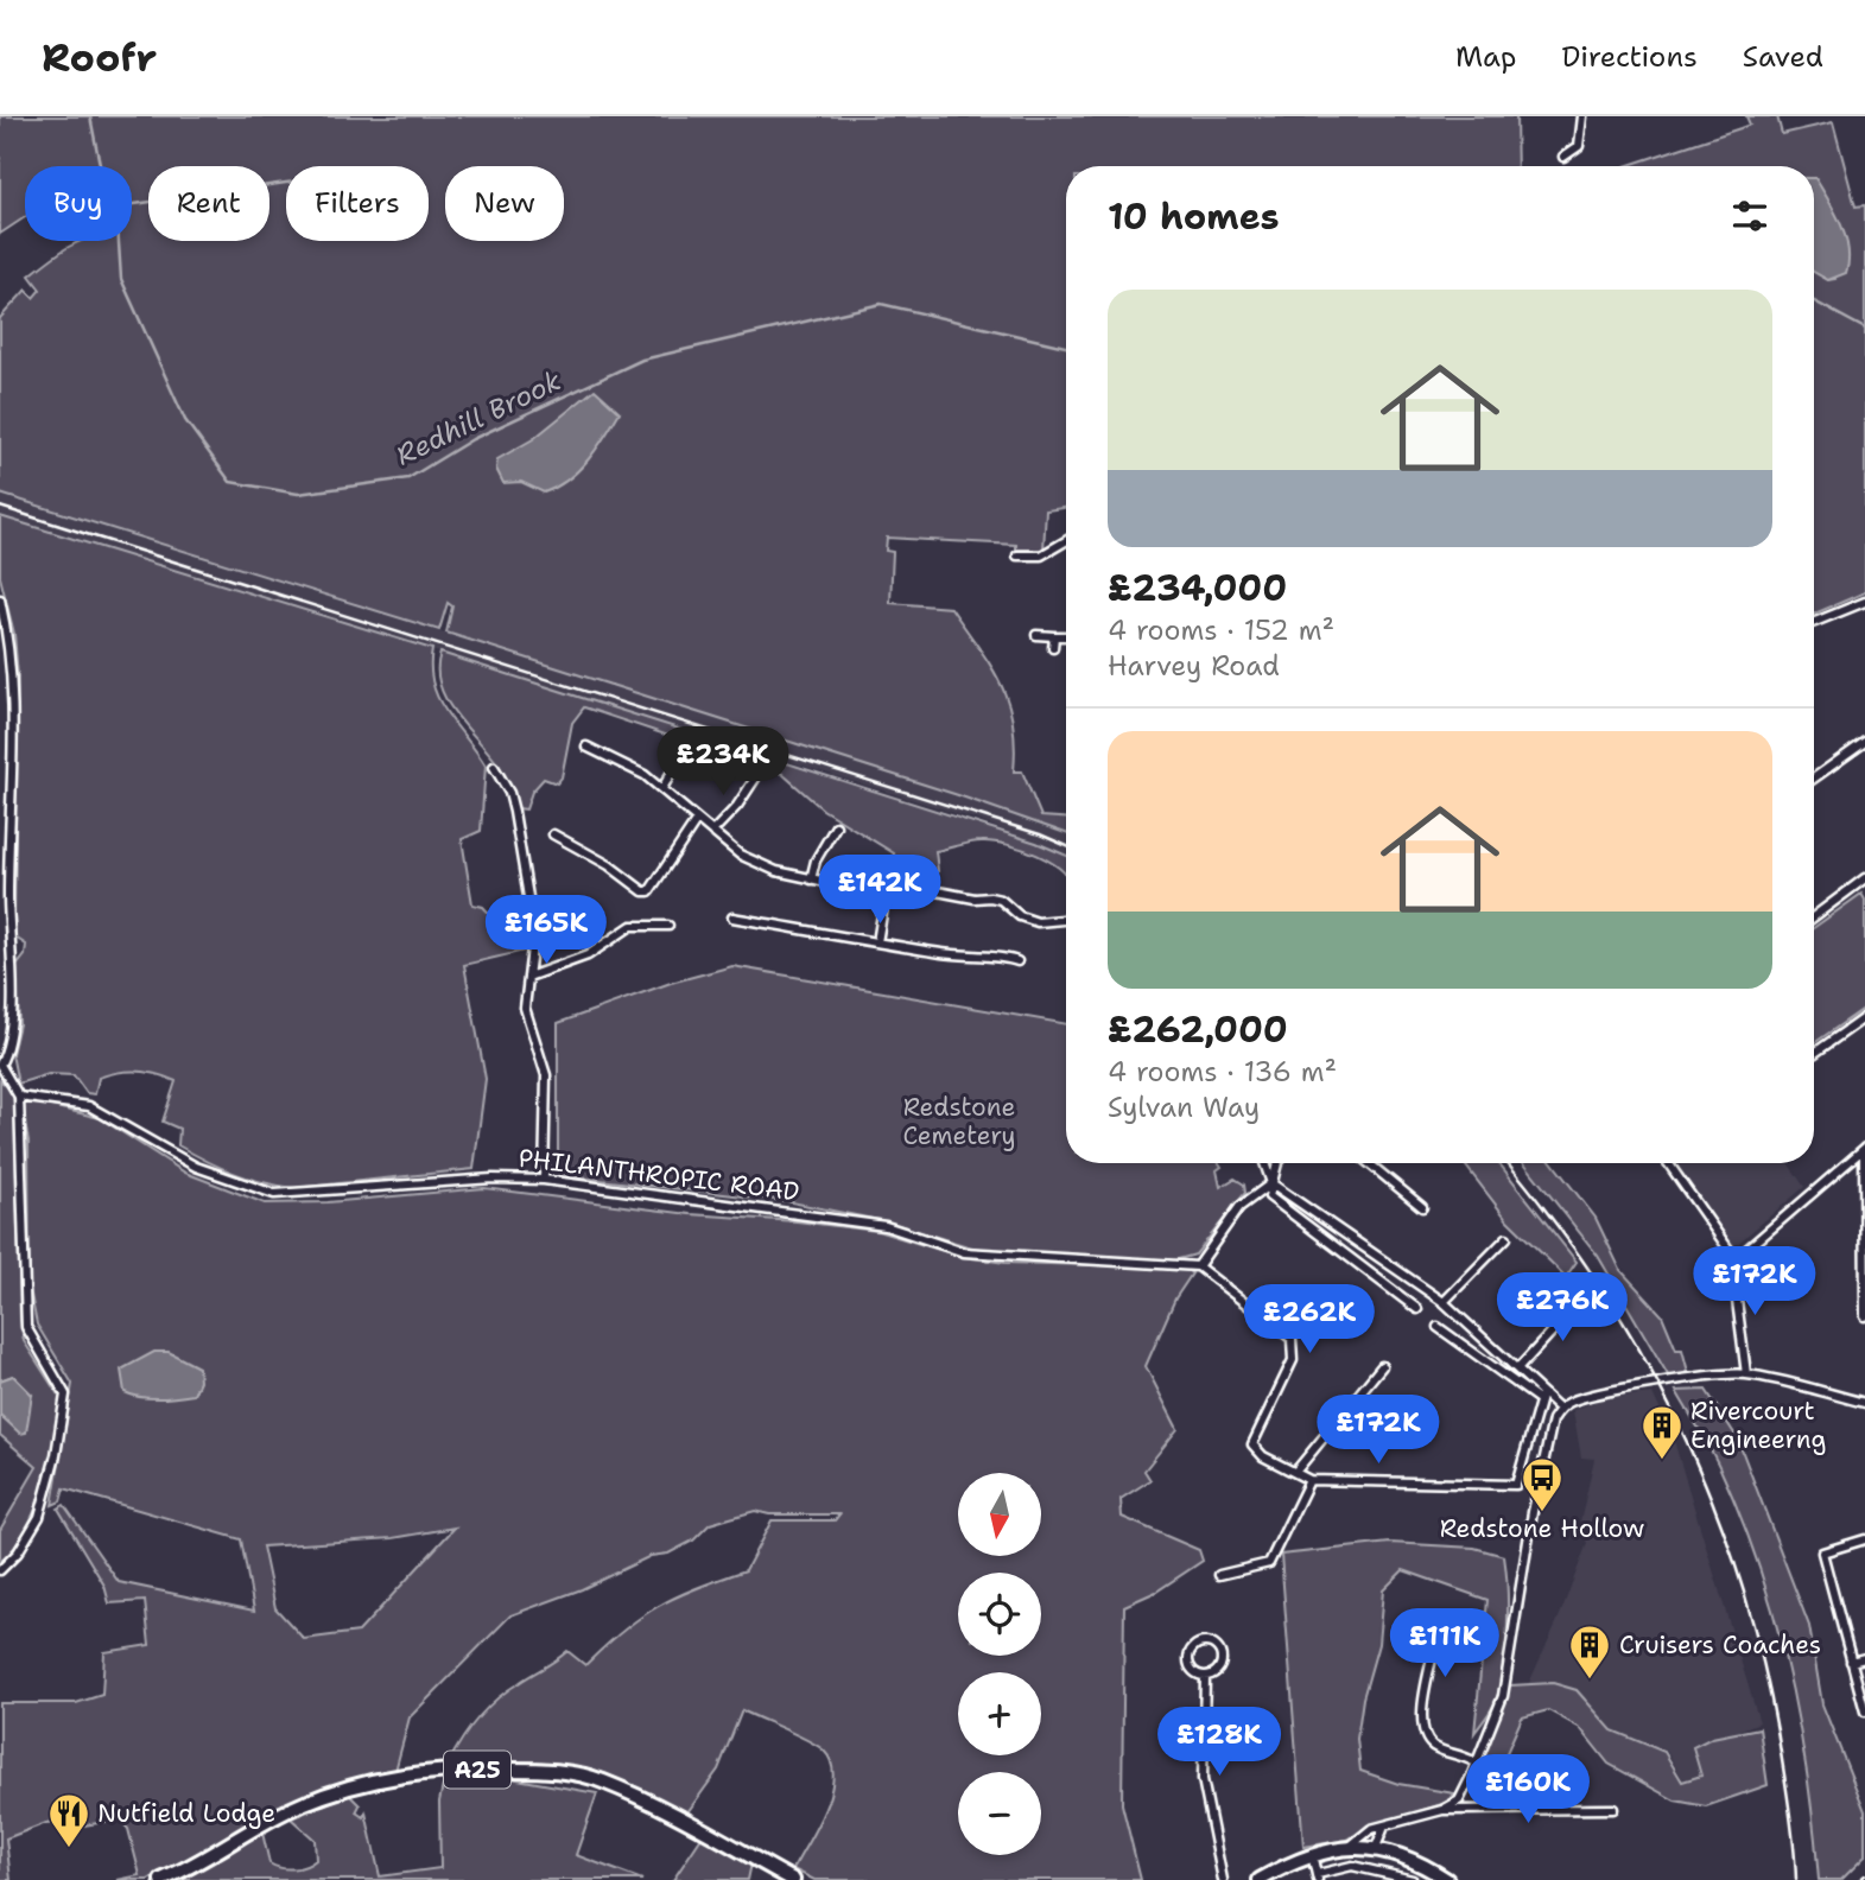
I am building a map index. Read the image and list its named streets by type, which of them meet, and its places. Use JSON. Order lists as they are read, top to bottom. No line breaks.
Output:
{"streets":{"main road":["A25"],"street":["PHILANTHROPIC ROAD"]},"water":["Redhill Brook"],"parks":["Redstone Cemetery"],"places":{"building":["Rivercourt Engineerng","Cruisers Coaches"],"bus stop":["Redstone Hollow"],"restaurant":["Nutfield Lodge"]},"north":"bottom","page":{"header":"Roofr","nav":["Map","Directions","Saved"],"chip":["Buy","Rent","Filters","New"],"heading":"10 homes","list":[{"name":"£234,000","note":"4 rooms · 152 m² · Harvey Road"},{"name":"£262,000","note":"4 rooms · 136 m² · Sylvan Way"}],"price":["£234K","£142K","£165K","£172K","£276K","£262K","£172K","£111K","£128K","£160K"],"map_buttons":["+","−"]}}
